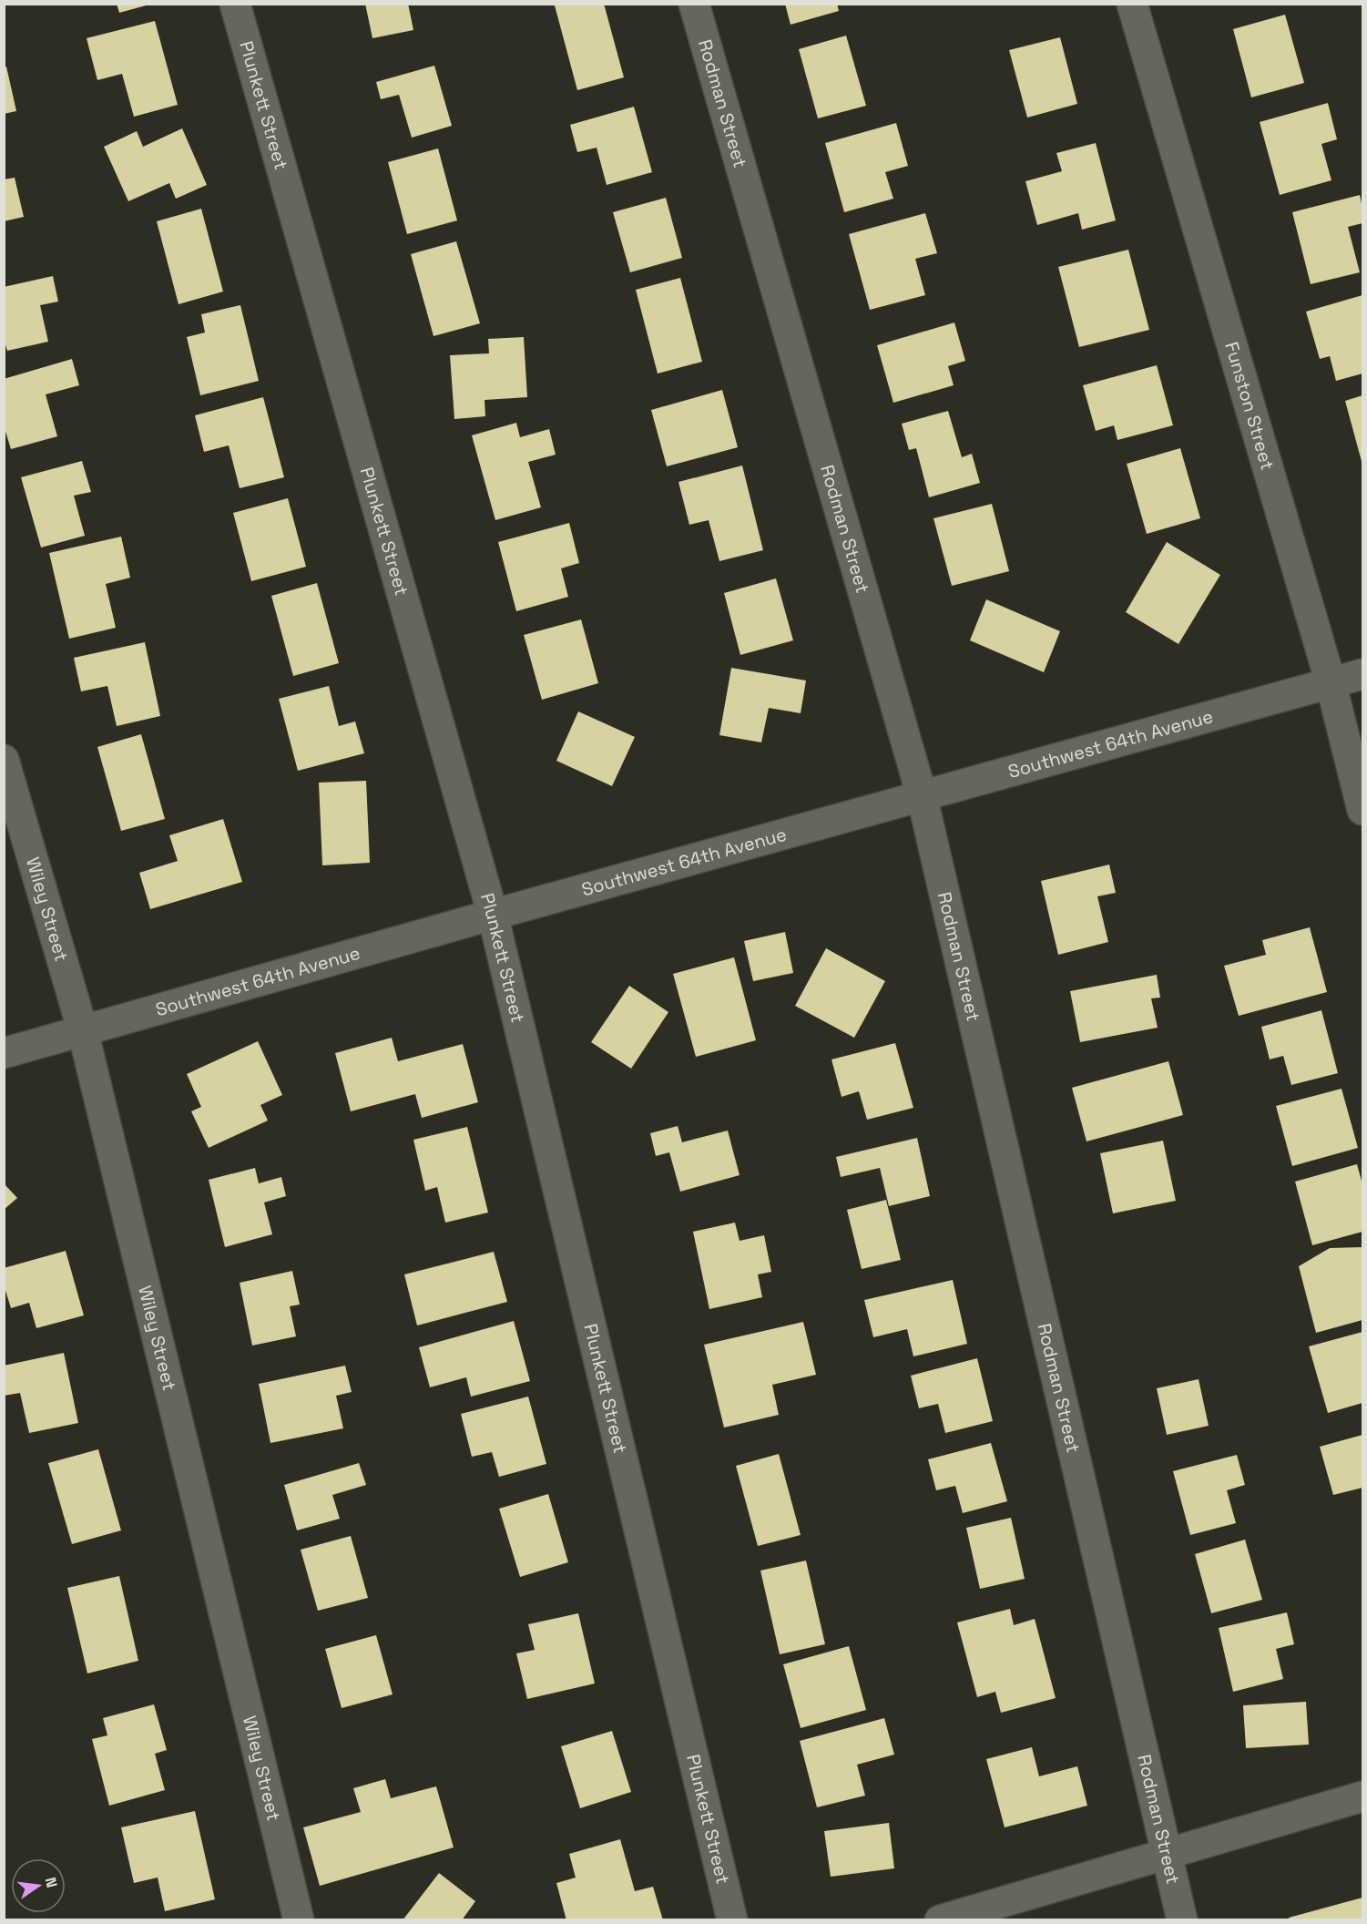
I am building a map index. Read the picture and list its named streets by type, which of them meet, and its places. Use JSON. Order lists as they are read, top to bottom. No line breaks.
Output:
{"streets":{"street":["Rodman Street","Plunkett Street","Funston Street","Southwest 64th Avenue","Wiley Street"]},"crossings":[["Rodman Street","Southwest 64th Avenue"],["Plunkett Street","Southwest 64th Avenue"],["Funston Street","Southwest 64th Avenue"],["Southwest 64th Avenue","Wiley Street"]],"north":"right"}
